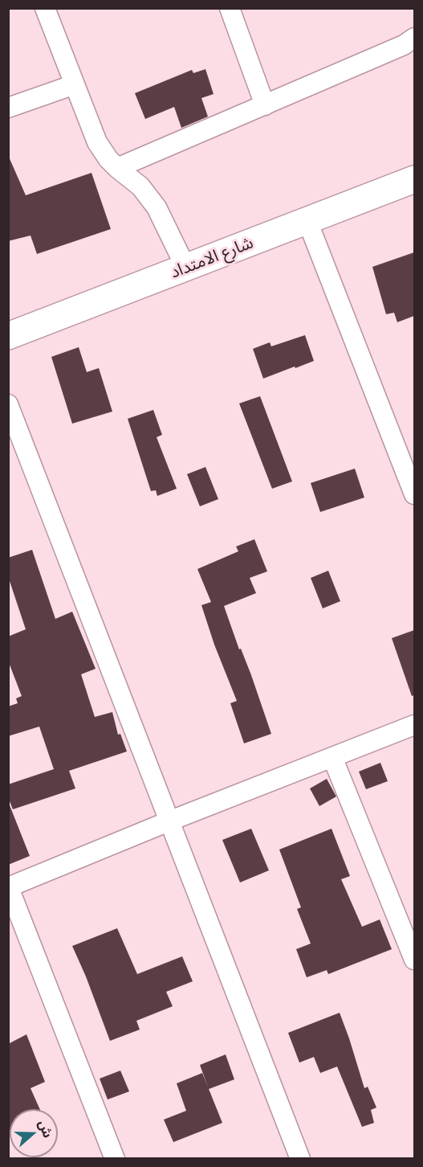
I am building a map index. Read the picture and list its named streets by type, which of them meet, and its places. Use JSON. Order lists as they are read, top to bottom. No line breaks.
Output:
{"streets":{"street":["شارع الامتداد"]},"north":"right"}
